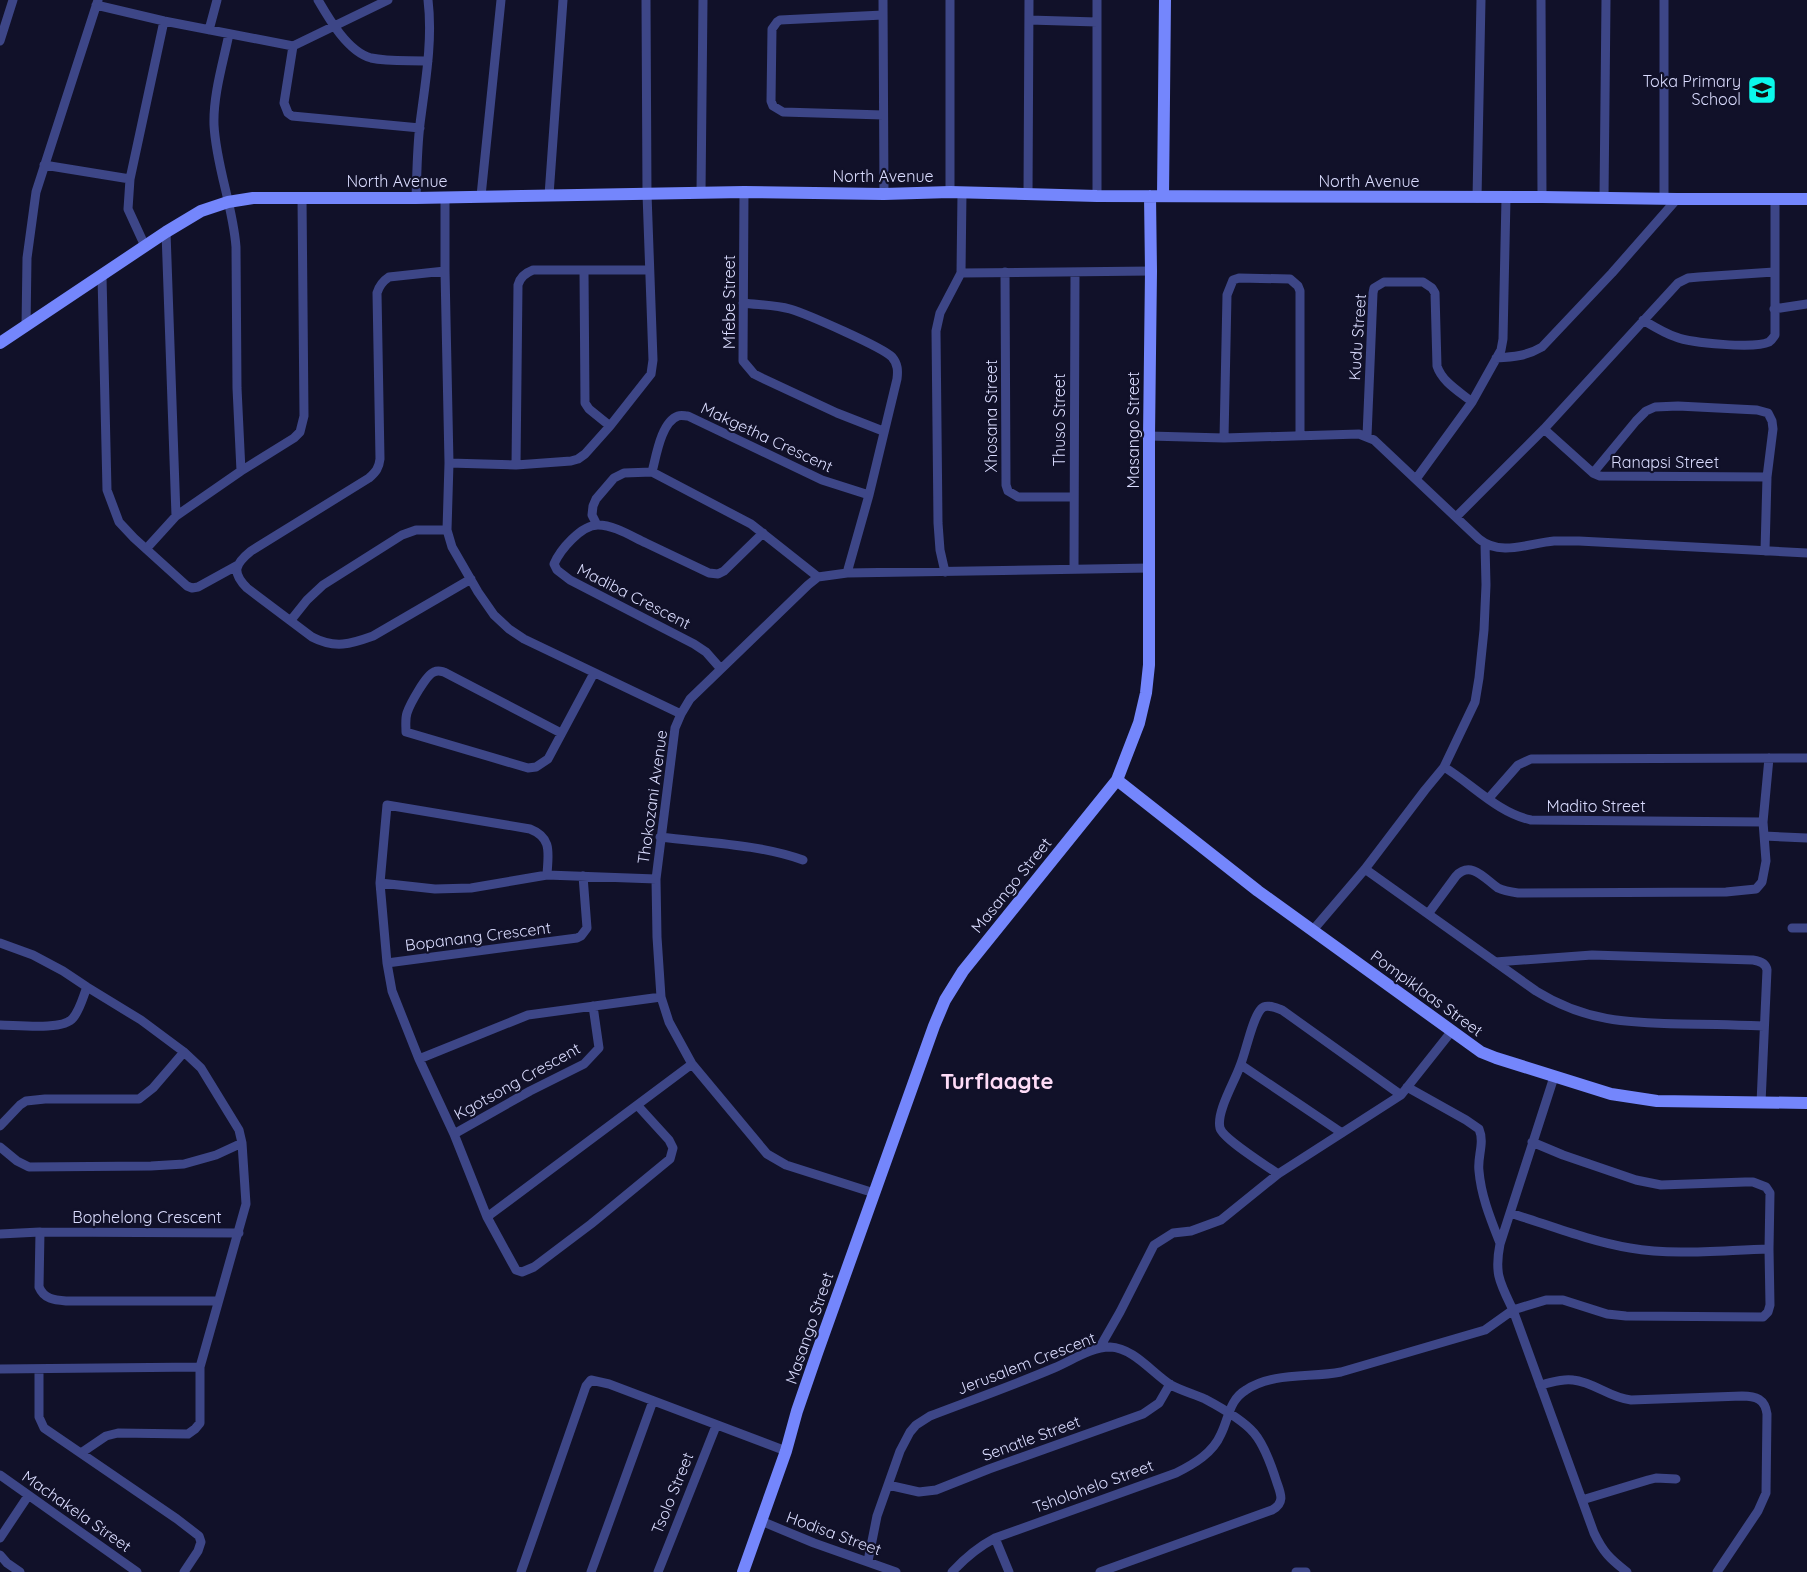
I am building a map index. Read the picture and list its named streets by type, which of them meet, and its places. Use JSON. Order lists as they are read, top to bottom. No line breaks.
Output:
{"streets":{"street":["North Avenue","Mfebe Street","Kudu Street","Xhosana Street","Thuso Street","Masango Street","Makgetha Crescent","Ranapsi Street","Madiba Crescent","Thokozani Avenue","Madito Street","Bopanang Crescent","Pompiklaas Street","Kgotsong Crescent","Bophelong Crescent","Jerusalem Crescent","Senatle Street","Tsholohelo Street","Tsolo Street","Machakela Street","Hodisa Street"]},"crossings":[["North Avenue","Mfebe Street"],["North Avenue","Masango Street"],["Xhosana Street","Thuso Street"],["Masango Street","Thokozani Avenue"],["Masango Street","Pompiklaas Street"],["Masango Street","Hodisa Street"],["Madiba Crescent","Thokozani Avenue"],["Bopanang Crescent","Kgotsong Crescent"],["Jerusalem Crescent","Senatle Street"],["Jerusalem Crescent","Tsholohelo Street"],["Jerusalem Crescent","Hodisa Street"]],"districts":["Turflaagte"],"places":{"school or university":["Toka Primary School"]}}
